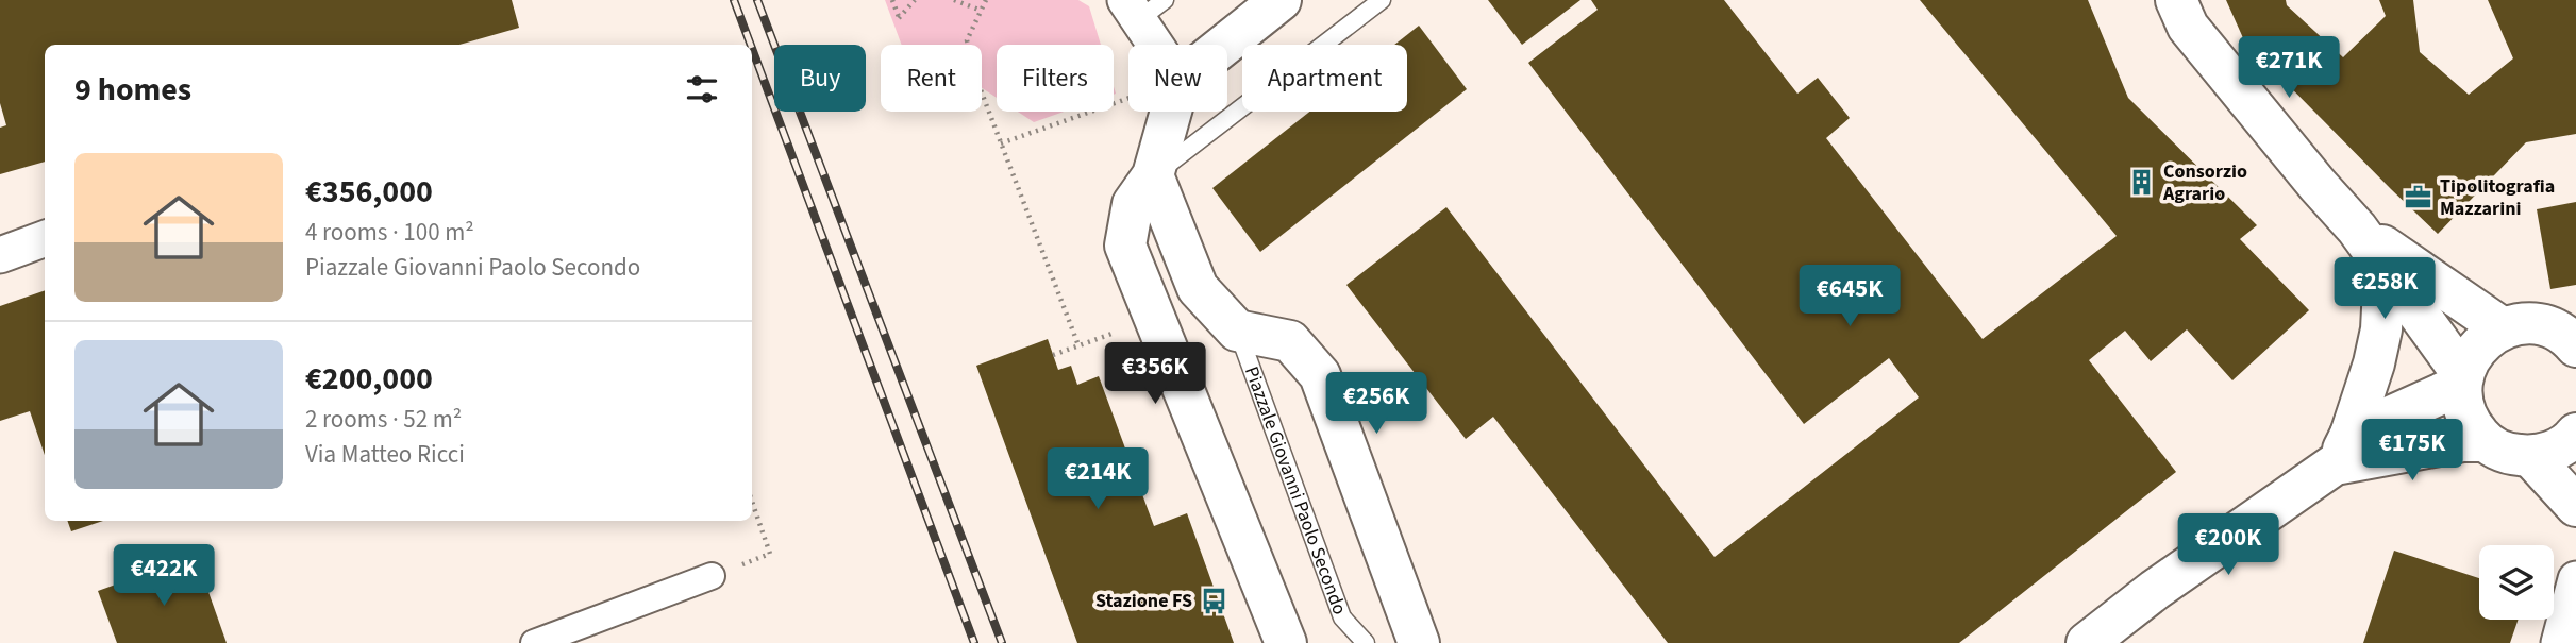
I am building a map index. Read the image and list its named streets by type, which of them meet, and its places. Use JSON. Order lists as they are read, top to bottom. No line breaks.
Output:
{"streets":{"main road":["Piazzale Giovanni Paolo Secondo"]},"places":{"building":["Consorzio Agrario"],"office":["Tipolitografia Mazzarini"],"bus stop":["Stazione FS"]},"page":{"price":["€271K","€258K","€645K","€356K","€256K","€175K","€214K","€200K","€422K"],"chip":["Buy","Rent","Filters","New","Apartment"],"heading":"9 homes","list":[{"name":"€356,000","note":"4 rooms · 100 m² · Piazzale Giovanni Paolo Secondo"},{"name":"€200,000","note":"2 rooms · 52 m² · Via Matteo Ricci"}]}}
